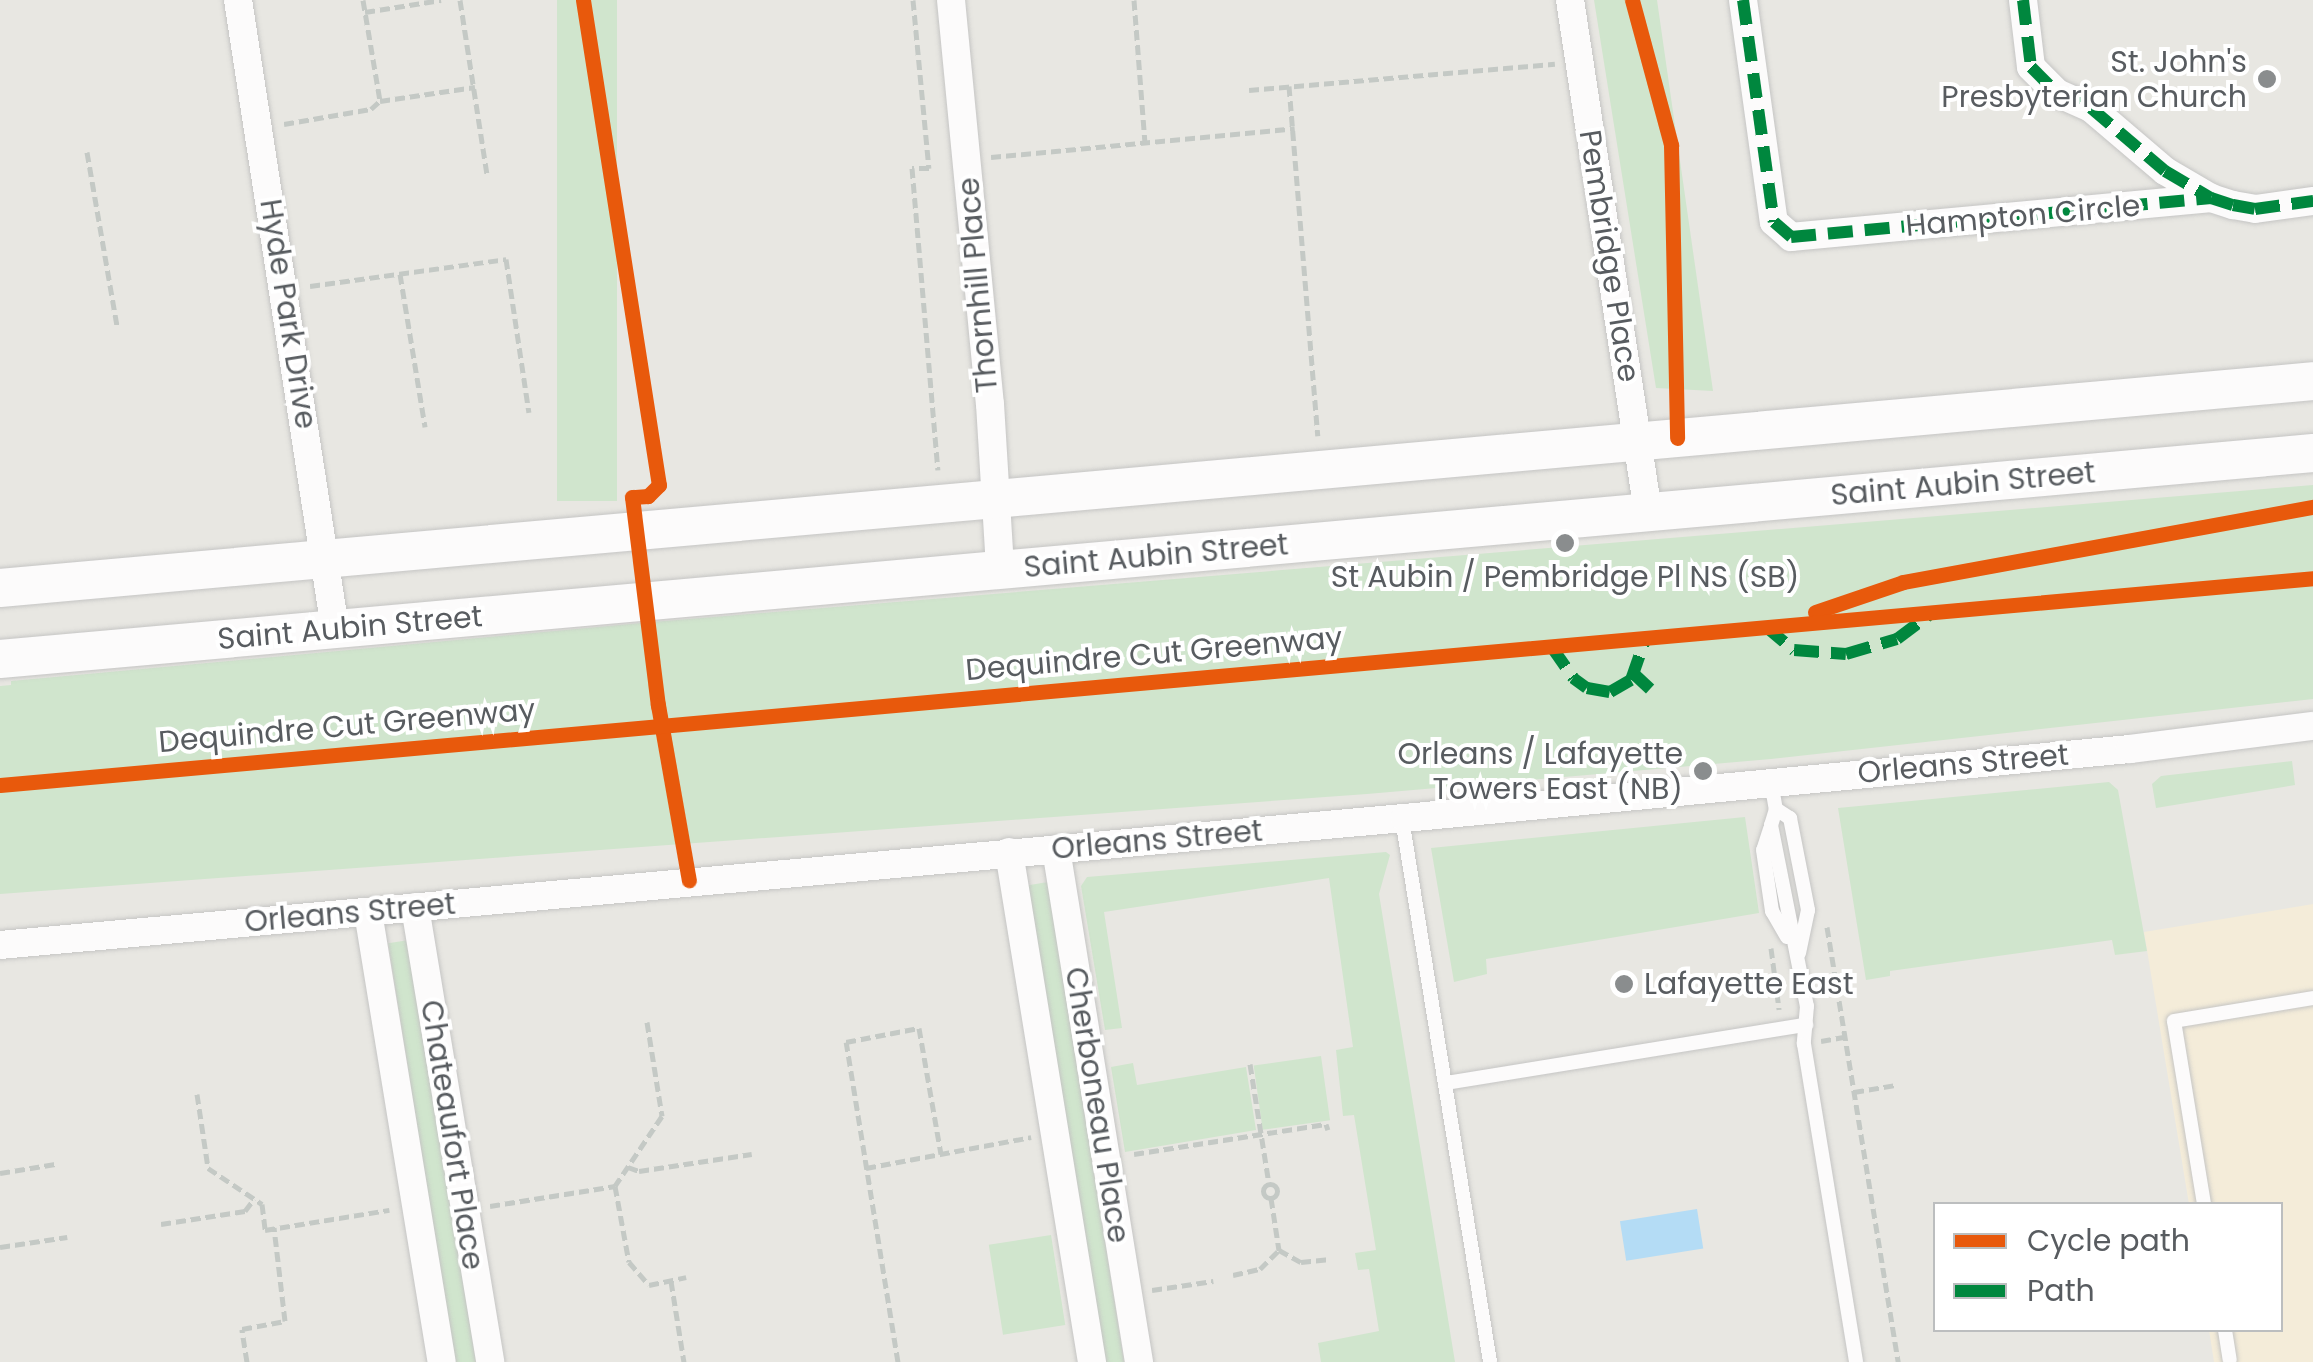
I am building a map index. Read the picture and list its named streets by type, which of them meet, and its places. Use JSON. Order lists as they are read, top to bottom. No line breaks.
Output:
{"streets":{"main road":["Saint Aubin Street"],"street":["Hampton Circle","Pembridge Place","Thornhill Place","Hyde Park Drive","Orleans Street","Cherboneau Place","Chateaufort Place"],"cycle path":["Dequindre Cut Greenway"]},"crossings":[["Pembridge Place","Saint Aubin Street"],["Thornhill Place","Saint Aubin Street"],["Hyde Park Drive","Saint Aubin Street"],["Orleans Street","Cherboneau Place"],["Orleans Street","Chateaufort Place"]],"places":["St. John's Presbyterian Church","St Aubin / Pembridge Pl NS (SB)","Orleans / Lafayette Towers East (NB)","Lafayette East"],"legend":["Cycle path","Path"]}
